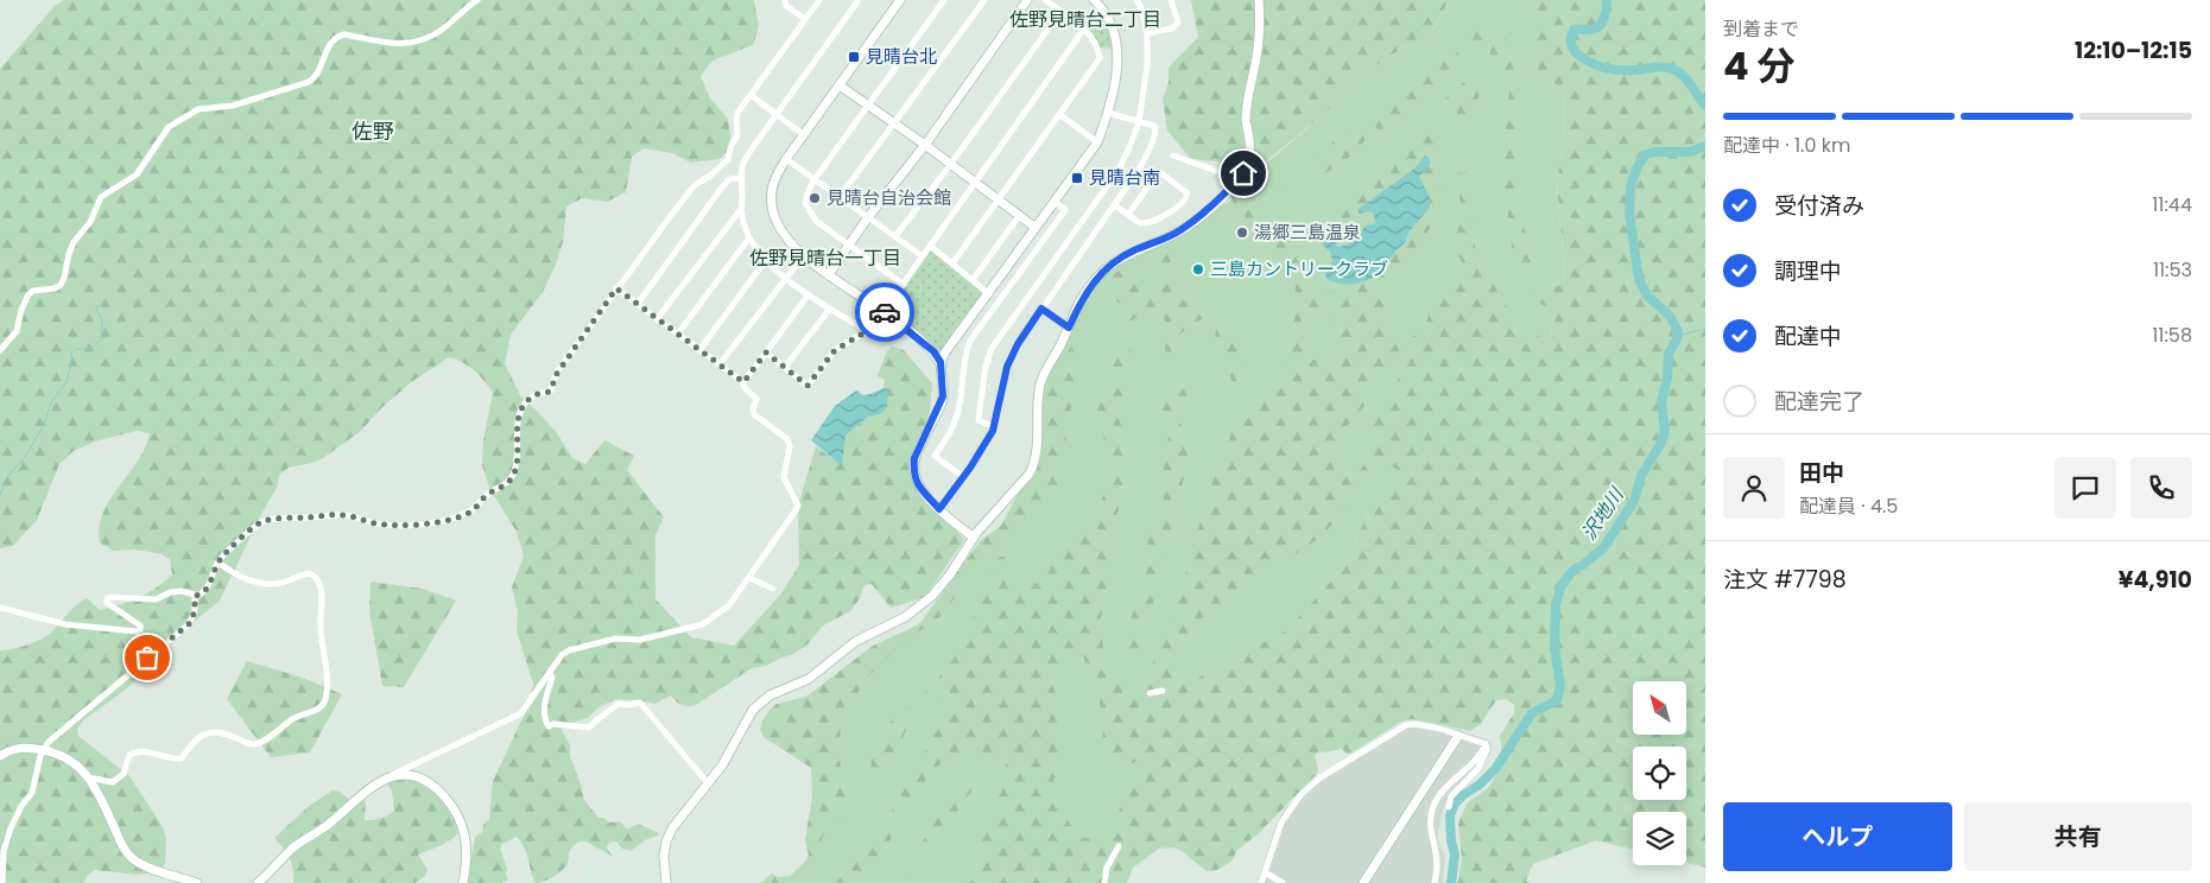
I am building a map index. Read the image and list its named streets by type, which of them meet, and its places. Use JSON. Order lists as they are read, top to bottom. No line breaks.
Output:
{"districts":["佐野見晴台二丁目","佐野","佐野見晴台一丁目"],"water":["沢地川"],"places":{"transit":["見晴台北","見晴台南"],"other":["見晴台自治会館","湯郷三島温泉","三島カントリークラブ"]},"north":"top left","page":{"heading":["4 分","到着まで","12:10–12:15"],"panel":["田中","配達員 · 4.5","注文 #7798","¥4,910"],"bar":"配達中 · 1.0 km","list":[["受付済み","11:44"],["調理中","11:53"],["配達中","11:58"],"配達完了"],"buttons":["ヘルプ","共有"]}}
